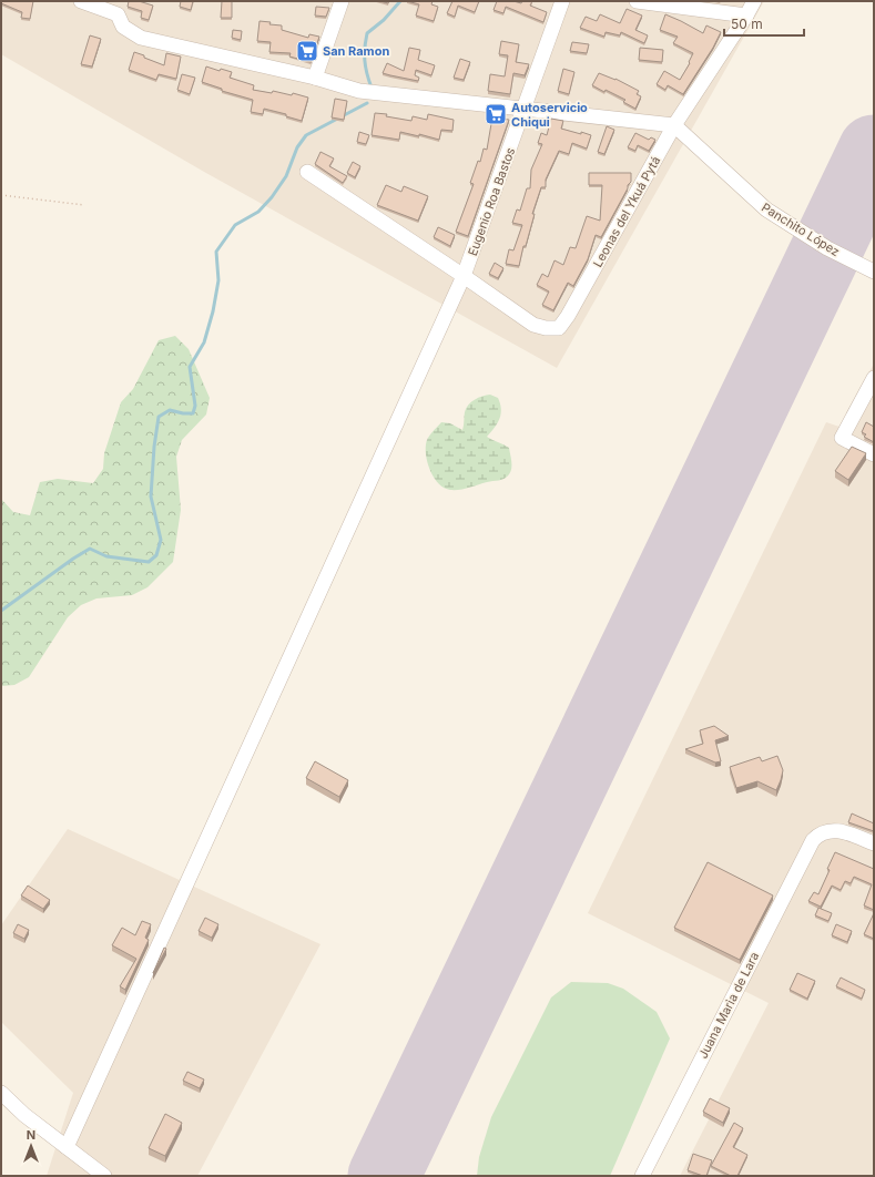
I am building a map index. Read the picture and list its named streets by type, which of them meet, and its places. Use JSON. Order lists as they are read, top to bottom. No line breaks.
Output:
{"streets":{"street":["Eugenio Roa Bastos","Leonas del Ykuá Pytá","Panchito López","Juana Marìa de Lara"]},"crossings":[["Eugenio Roa Bastos","Leonas del Ykuá Pytá"],["Leonas del Ykuá Pytá","Panchito López"]],"places":{"supermarket":["San Ramon","Autoservicio Chiqui"]},"scale_bar":"50 m","north":"top"}
